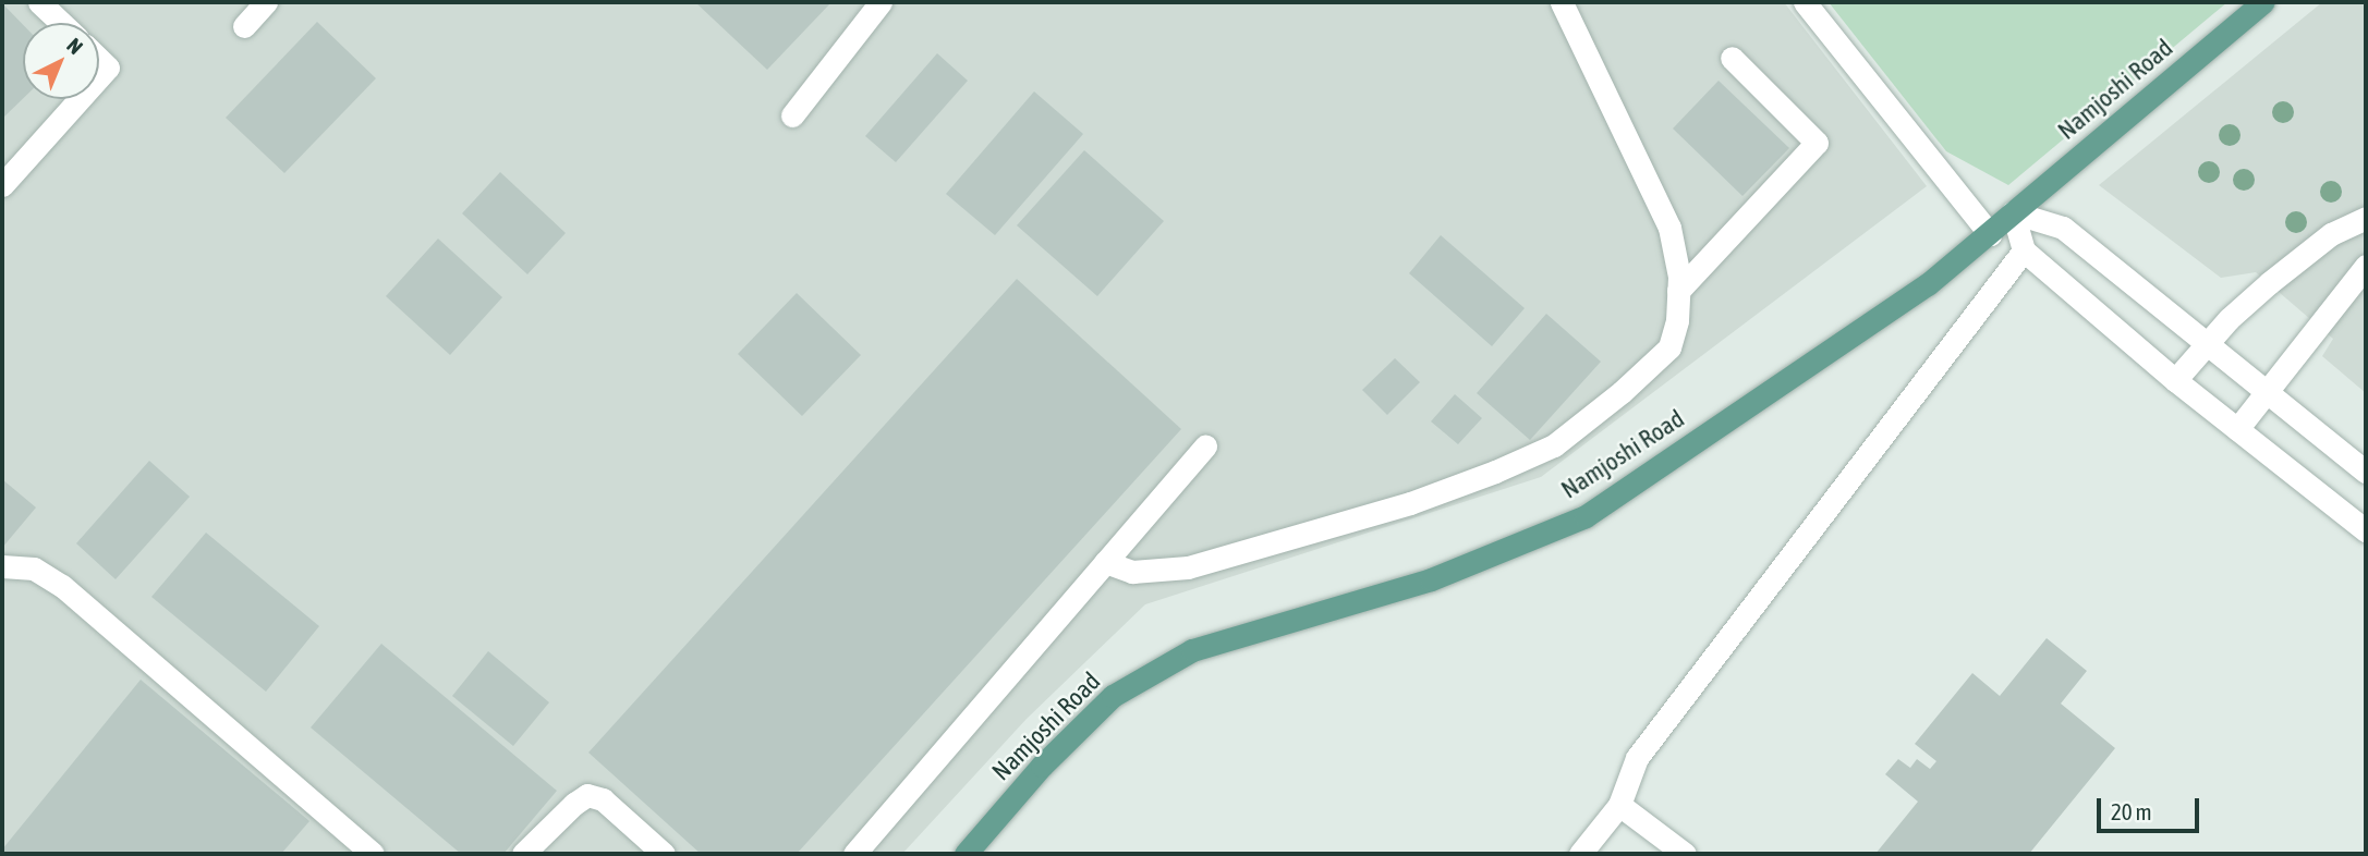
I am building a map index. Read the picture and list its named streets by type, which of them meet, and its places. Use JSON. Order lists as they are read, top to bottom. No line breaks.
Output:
{"streets":{"main road":["Namjoshi Road"]},"scale_bar":"20 m","north":"top right"}
